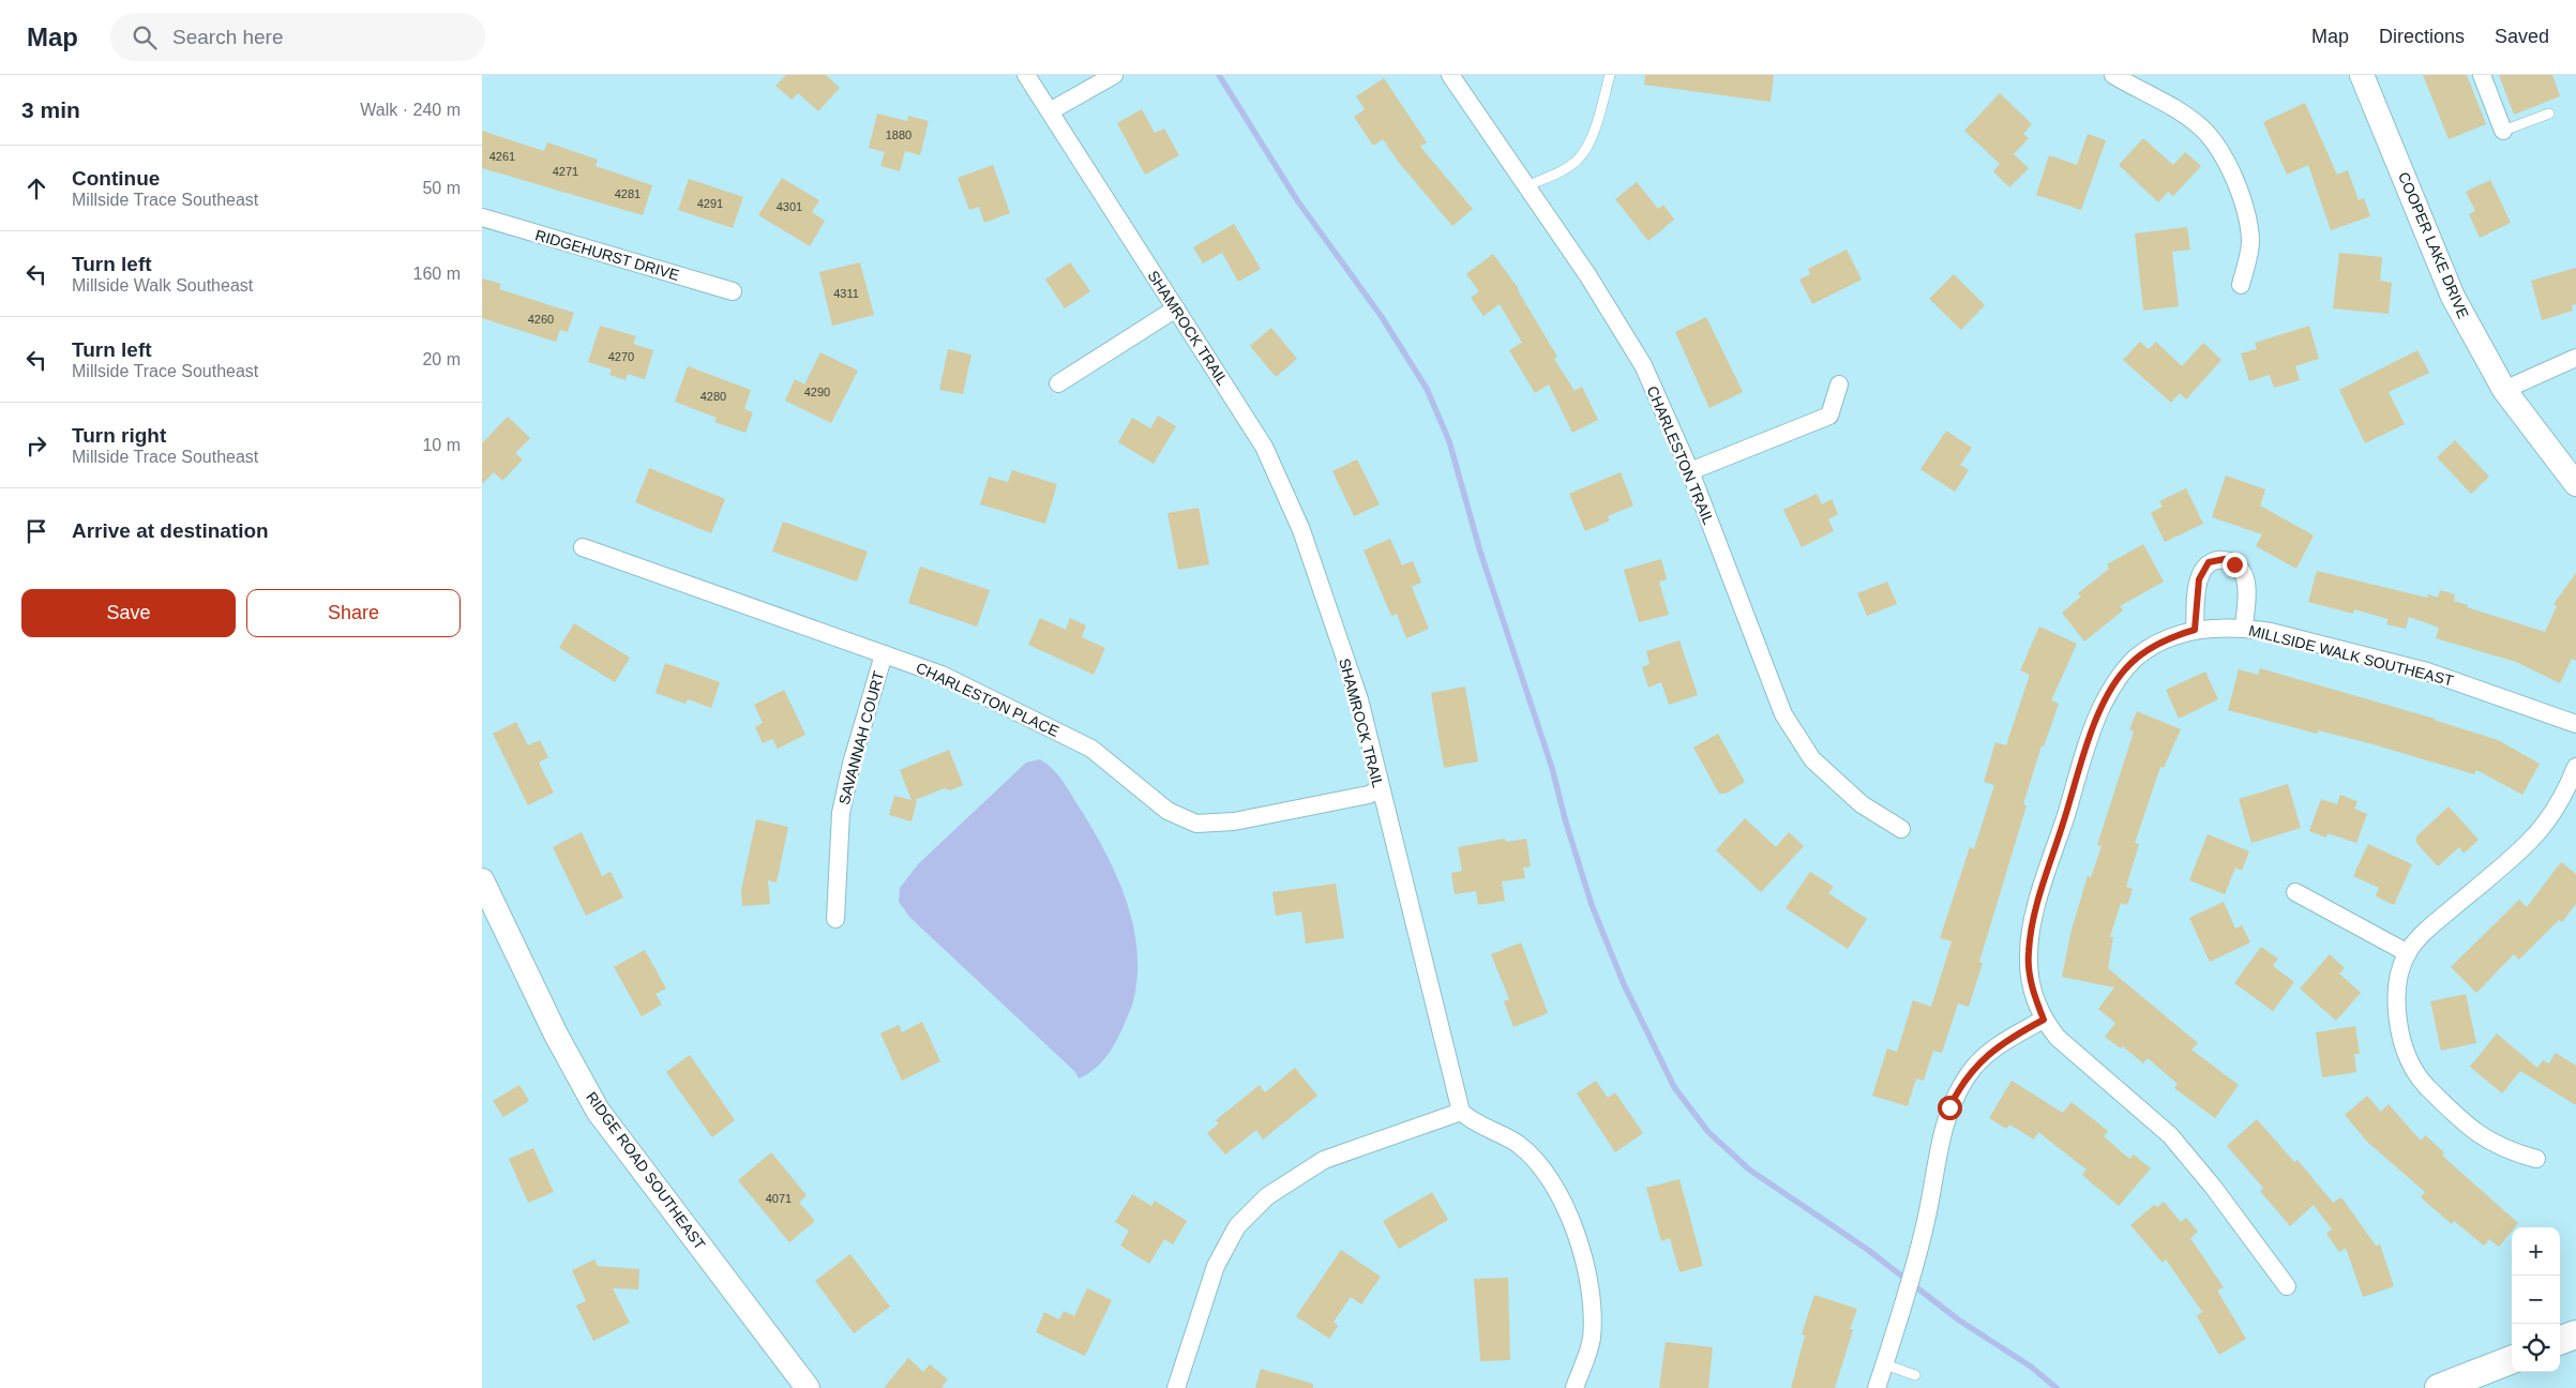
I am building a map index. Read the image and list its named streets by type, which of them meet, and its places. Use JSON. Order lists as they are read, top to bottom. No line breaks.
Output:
{"streets":{"street":["COOPER LAKE DRIVE","RIDGEHURST DRIVE","SHAMROCK TRAIL","CHARLESTON TRAIL","MILLSIDE WALK SOUTHEAST","CHARLESTON PLACE","SAVANNAH COURT","RIDGE ROAD SOUTHEAST"]},"crossings":[["SHAMROCK TRAIL","CHARLESTON PLACE"],["CHARLESTON PLACE","SAVANNAH COURT"]],"house_numbers":["1880","4261","4271","4281","4291","4301","4311","4260","4270","4290","4280","4071"],"page":{"header":"Map","search":"Search here","nav":["Map","Directions","Saved"],"heading":["3 min","Walk · 240 m"],"list":[["Continue","Millside Trace Southeast","50 m"],["Turn left","Millside Walk Southeast","160 m"],["Turn left","Millside Trace Southeast","20 m"],["Turn right","Millside Trace Southeast","10 m"],"Arrive at destination"],"buttons":["Save","Share"],"map_buttons":["+","−"]}}
